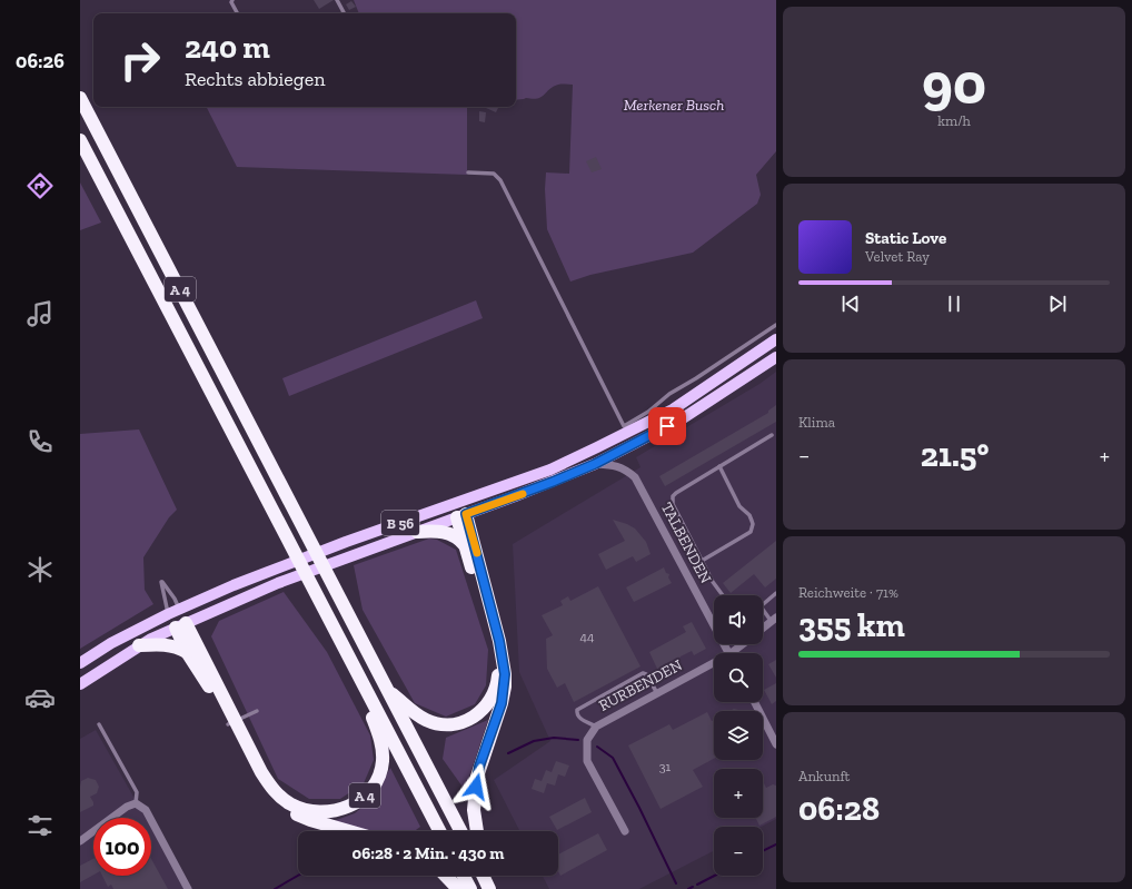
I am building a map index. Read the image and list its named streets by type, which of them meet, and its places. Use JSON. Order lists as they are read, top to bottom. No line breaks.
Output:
{"streets":{"highway":["A 4"],"main road":["B 56"],"street":["TALBENDEN","RURBENDEN"]},"crossings":[["B 56","TALBENDEN"]],"parks":["Merkener Busch"],"house_numbers":["44","31"],"page":{"tabs":"06:26","tile":[["90","km/h"],"Klima",["Reichweite · 71%","355 km"],["Ankunft","06:28"]],"turn":["240 m","Rechts abbiegen"],"song":["Static Love","Velvet Ray"],"heat":["−","21.5°","+"],"map_buttons":["+","−"],"limit":"100","trip":"06:28 · 2 Min. · 430 m"}}
